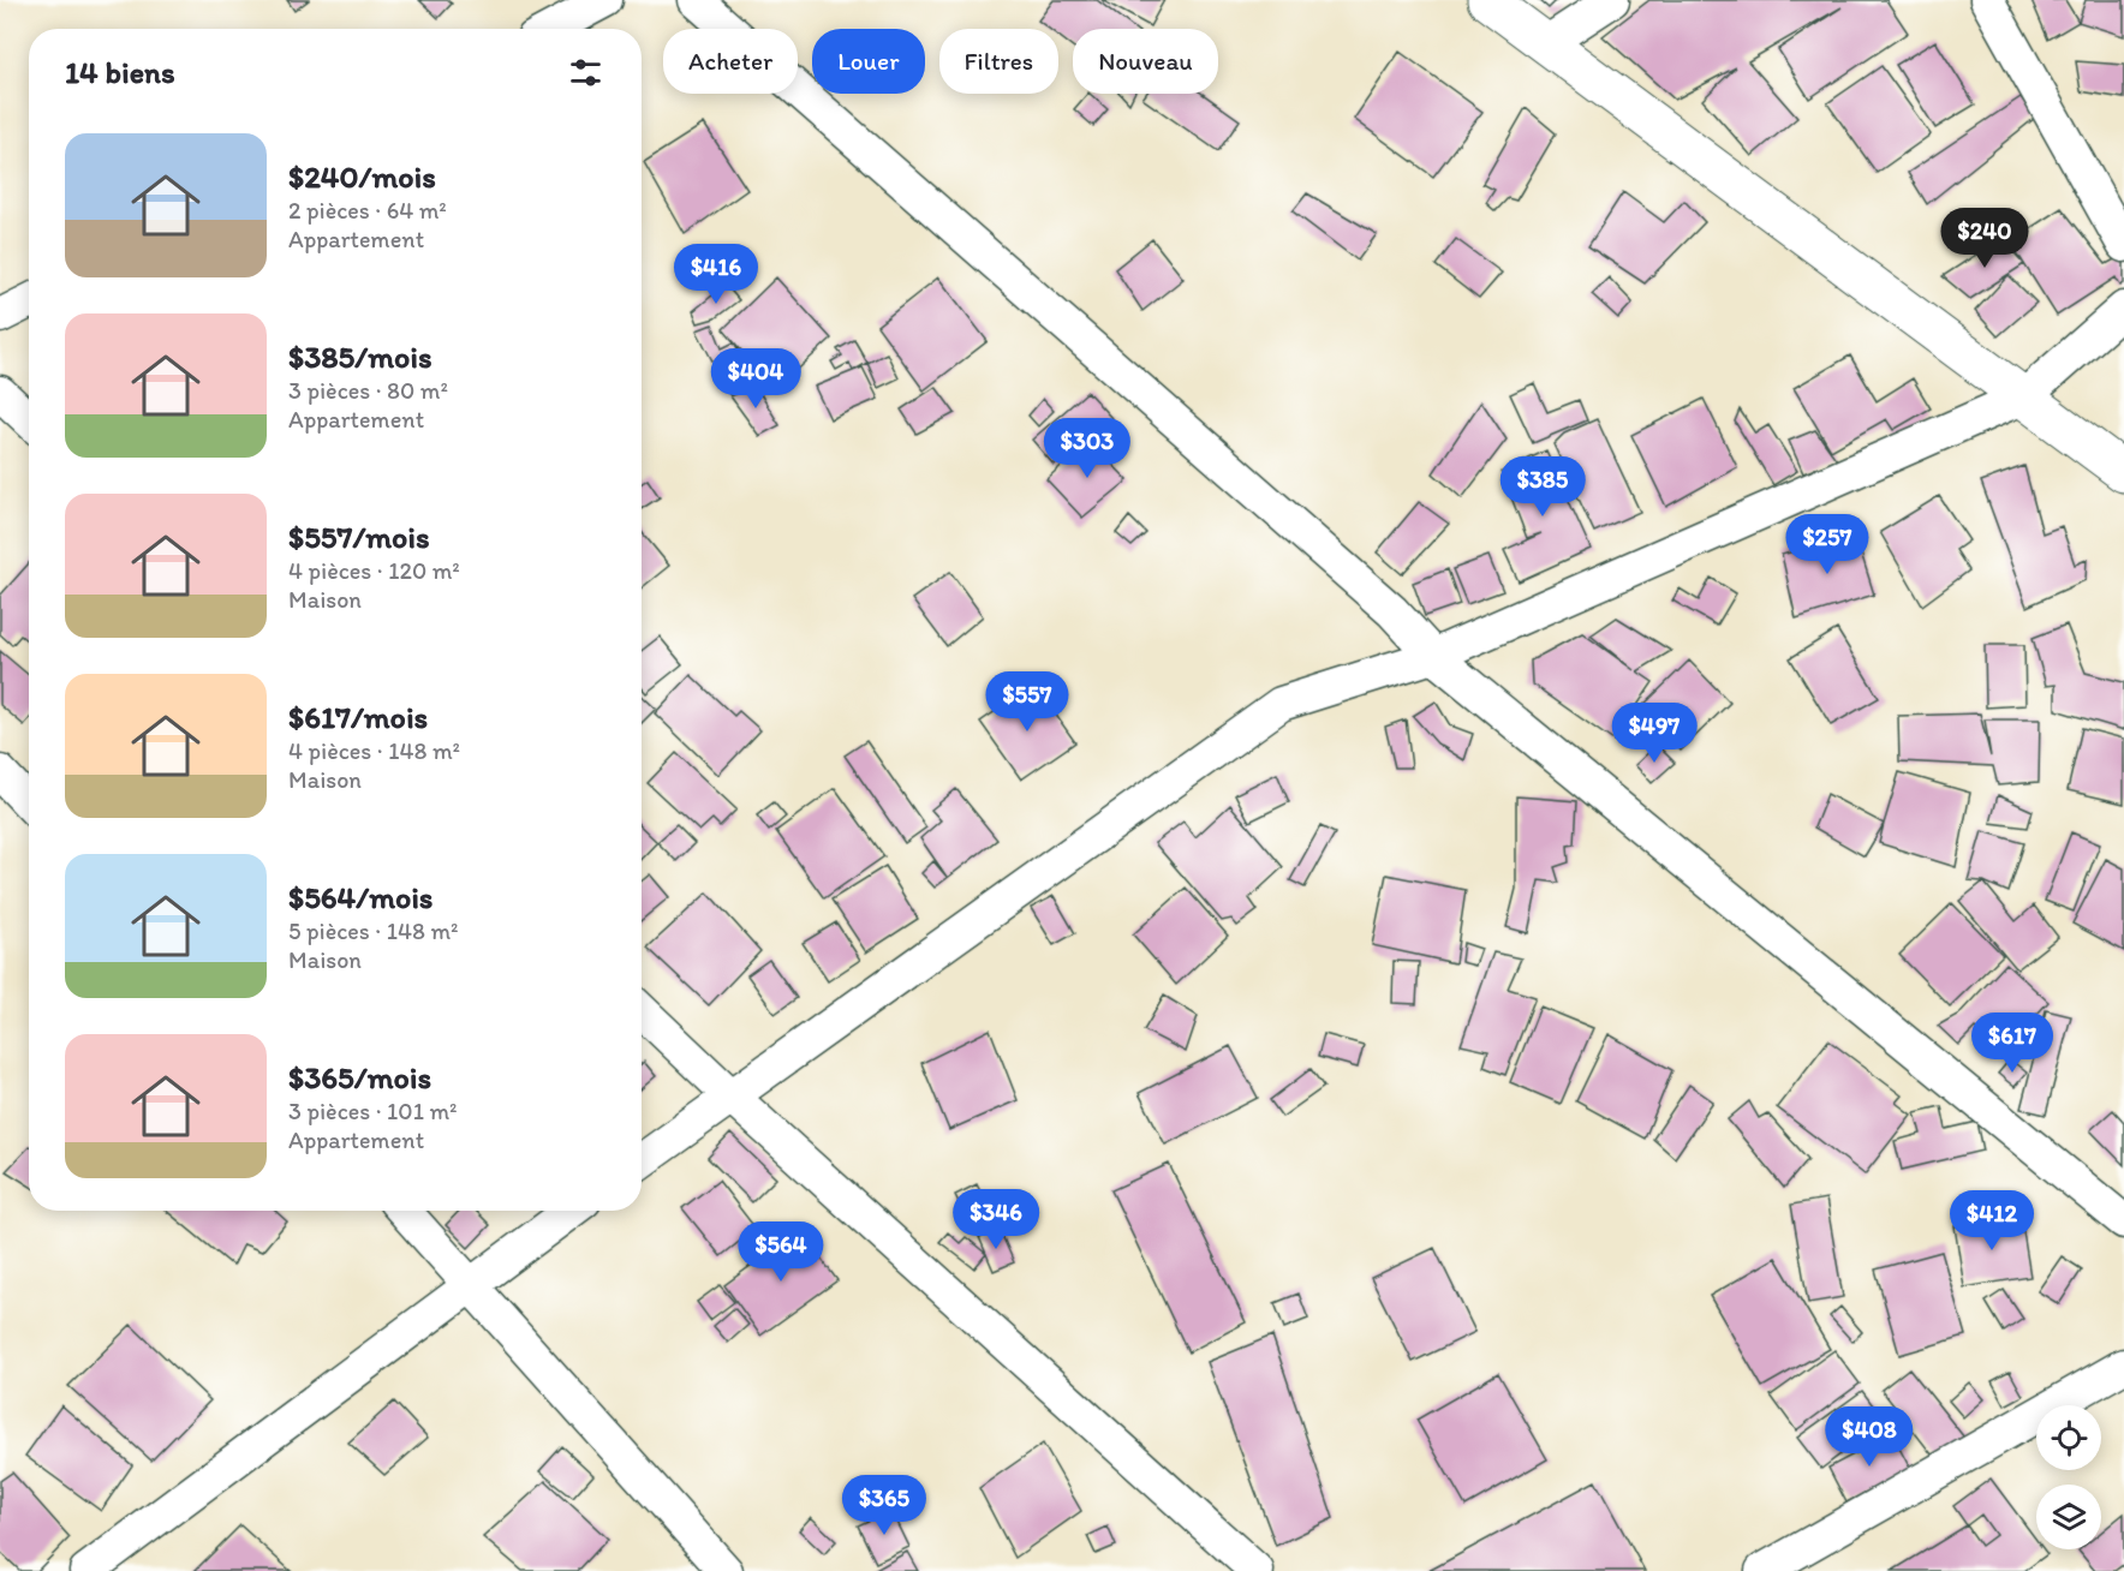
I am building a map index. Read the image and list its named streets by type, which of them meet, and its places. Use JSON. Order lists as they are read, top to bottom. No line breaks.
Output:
{"page":{"chip":["Acheter","Louer","Filtres","Nouveau"],"heading":"14 biens","list":[{"name":"$240/mois","note":"2 pièces · 64 m² · Appartement"},{"name":"$385/mois","note":"3 pièces · 80 m² · Appartement"},{"name":"$557/mois","note":"4 pièces · 120 m² · Maison"},{"name":"$617/mois","note":"4 pièces · 148 m² · Maison"},{"name":"$564/mois","note":"5 pièces · 148 m² · Maison"},{"name":"$365/mois","note":"3 pièces · 101 m² · Appartement"}],"price":["$240","$416","$404","$303","$385","$257","$557","$497","$617","$346","$412","$564","$408","$365"]}}
